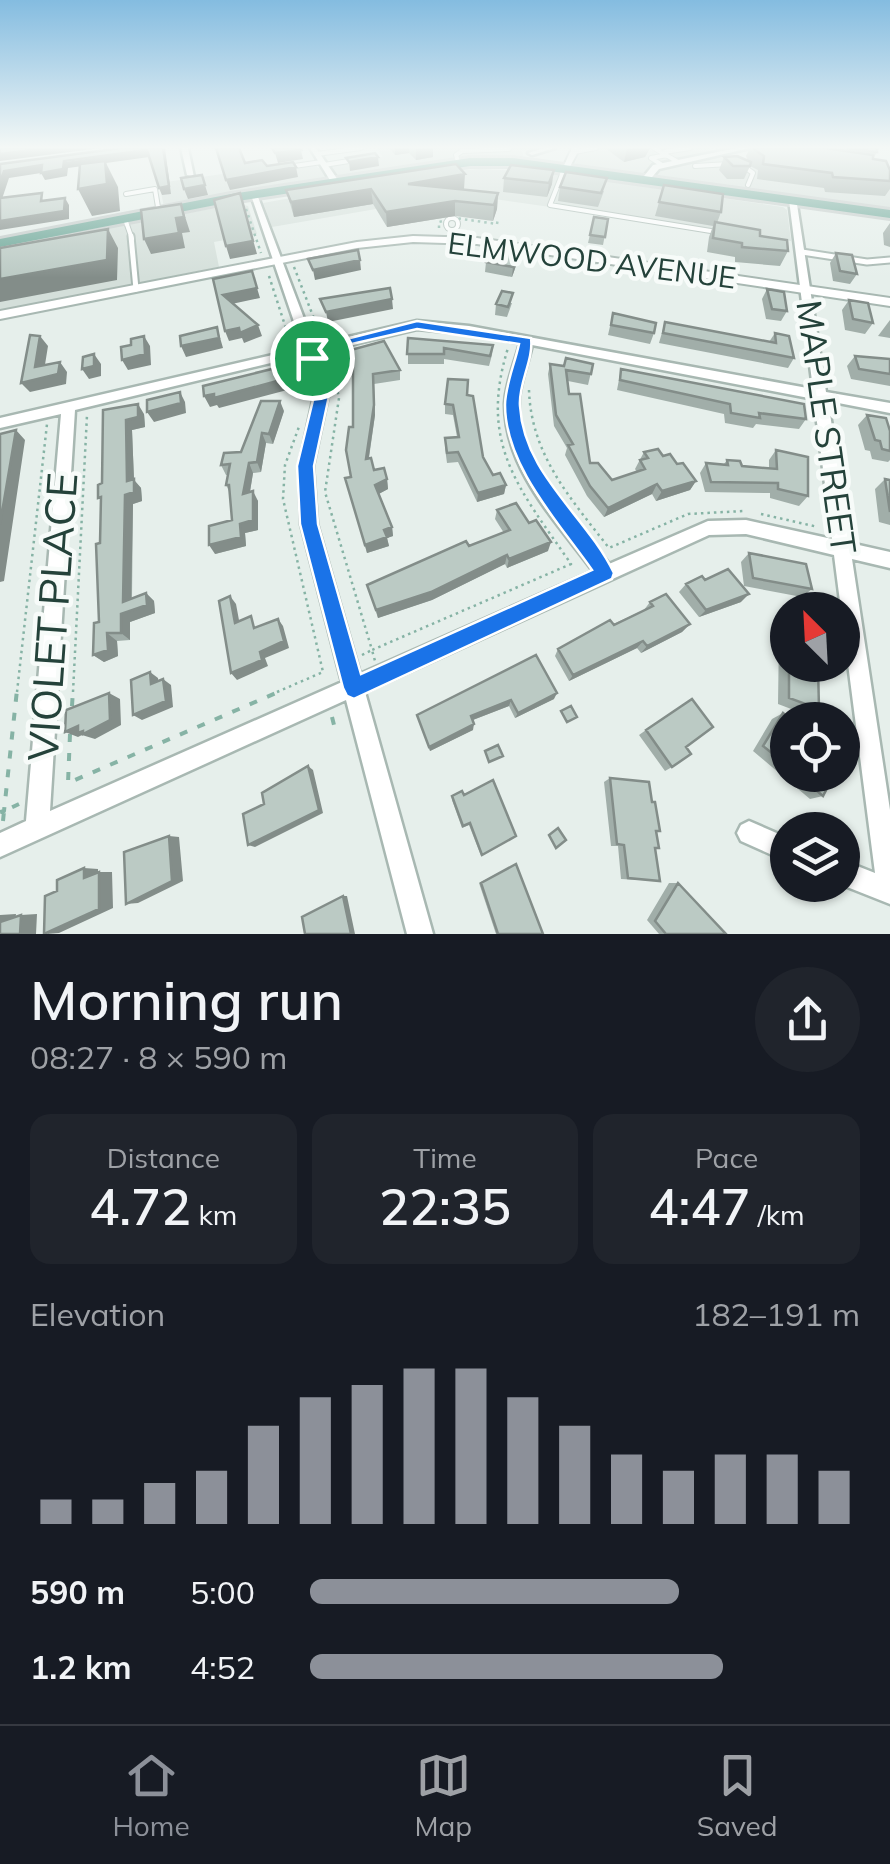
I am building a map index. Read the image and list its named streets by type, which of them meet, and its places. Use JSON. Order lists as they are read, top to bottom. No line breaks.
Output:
{"streets":{"street":["ELMWOOD AVENUE","MAPLE STREET","VIOLET PLACE"]},"crossings":[["ELMWOOD AVENUE","MAPLE STREET"]],"north":"top left","page":{"heading":["Morning run","08:27 · 8 × 590 m"],"stats":[["Distance","4.72 km"],["Time","22:35"],["Pace","4:47 /km"]],"chart":["Elevation","182–191 m"],"list":[{"name":"590 m","note":"5:00"},{"name":"1.2 km","note":"4:52"}],"tabs":["Home","Map","Saved"]}}
